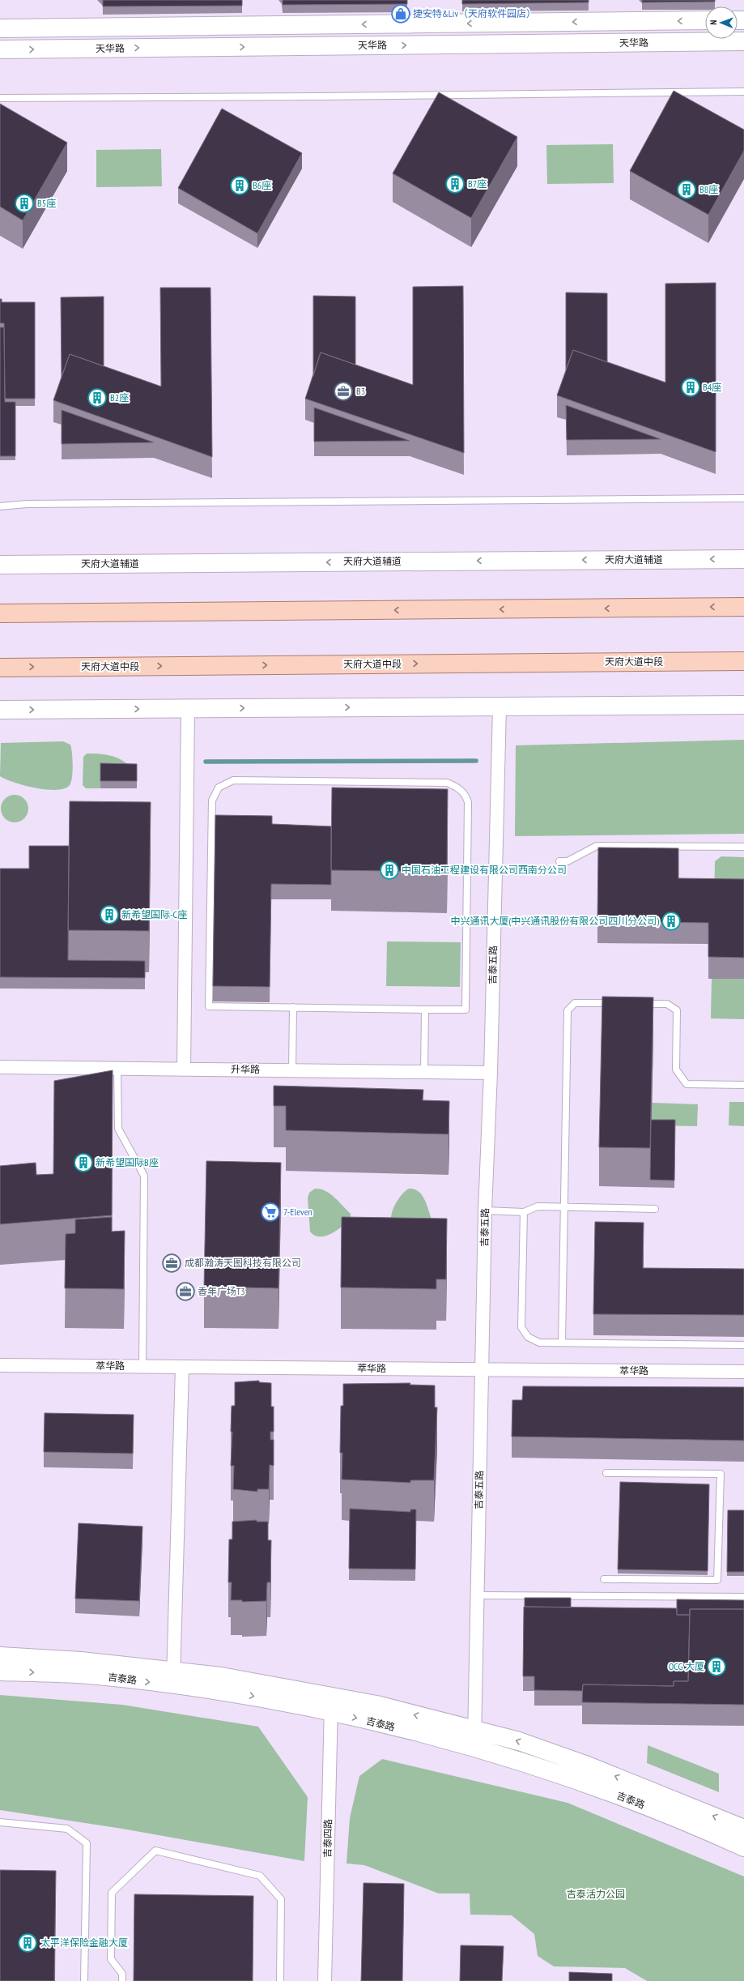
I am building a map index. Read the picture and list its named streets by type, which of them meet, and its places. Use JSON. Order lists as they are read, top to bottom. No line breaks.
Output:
{"streets":{"main road":["天府大道中段"],"street":["天华路","天府大道辅道","吉泰五路","升华路","萃华路","吉泰路","吉泰四路"]},"crossings":[["吉泰五路","升华路"],["吉泰五路","萃华路"],["吉泰五路","吉泰路"],["吉泰路","吉泰四路"]],"parks":["吉泰活力公园"],"places":{"shop":["捷安特&Liv（天府软件园店）"],"building":["B7座","B6座","B8座","B5座","B4座","B2座","中国石油工程建设有限公司西南分公司","新希望国际-C座","中兴通讯大厦(中兴通讯股份有限公司四川分公司)","新希望国际B座","OCG 大厦","太平洋保险金融大厦"],"office":["B3","成都瀚涛天图科技有限公司","香年广场T3"],"supermarket":["7-Eleven"]},"north":"left"}
